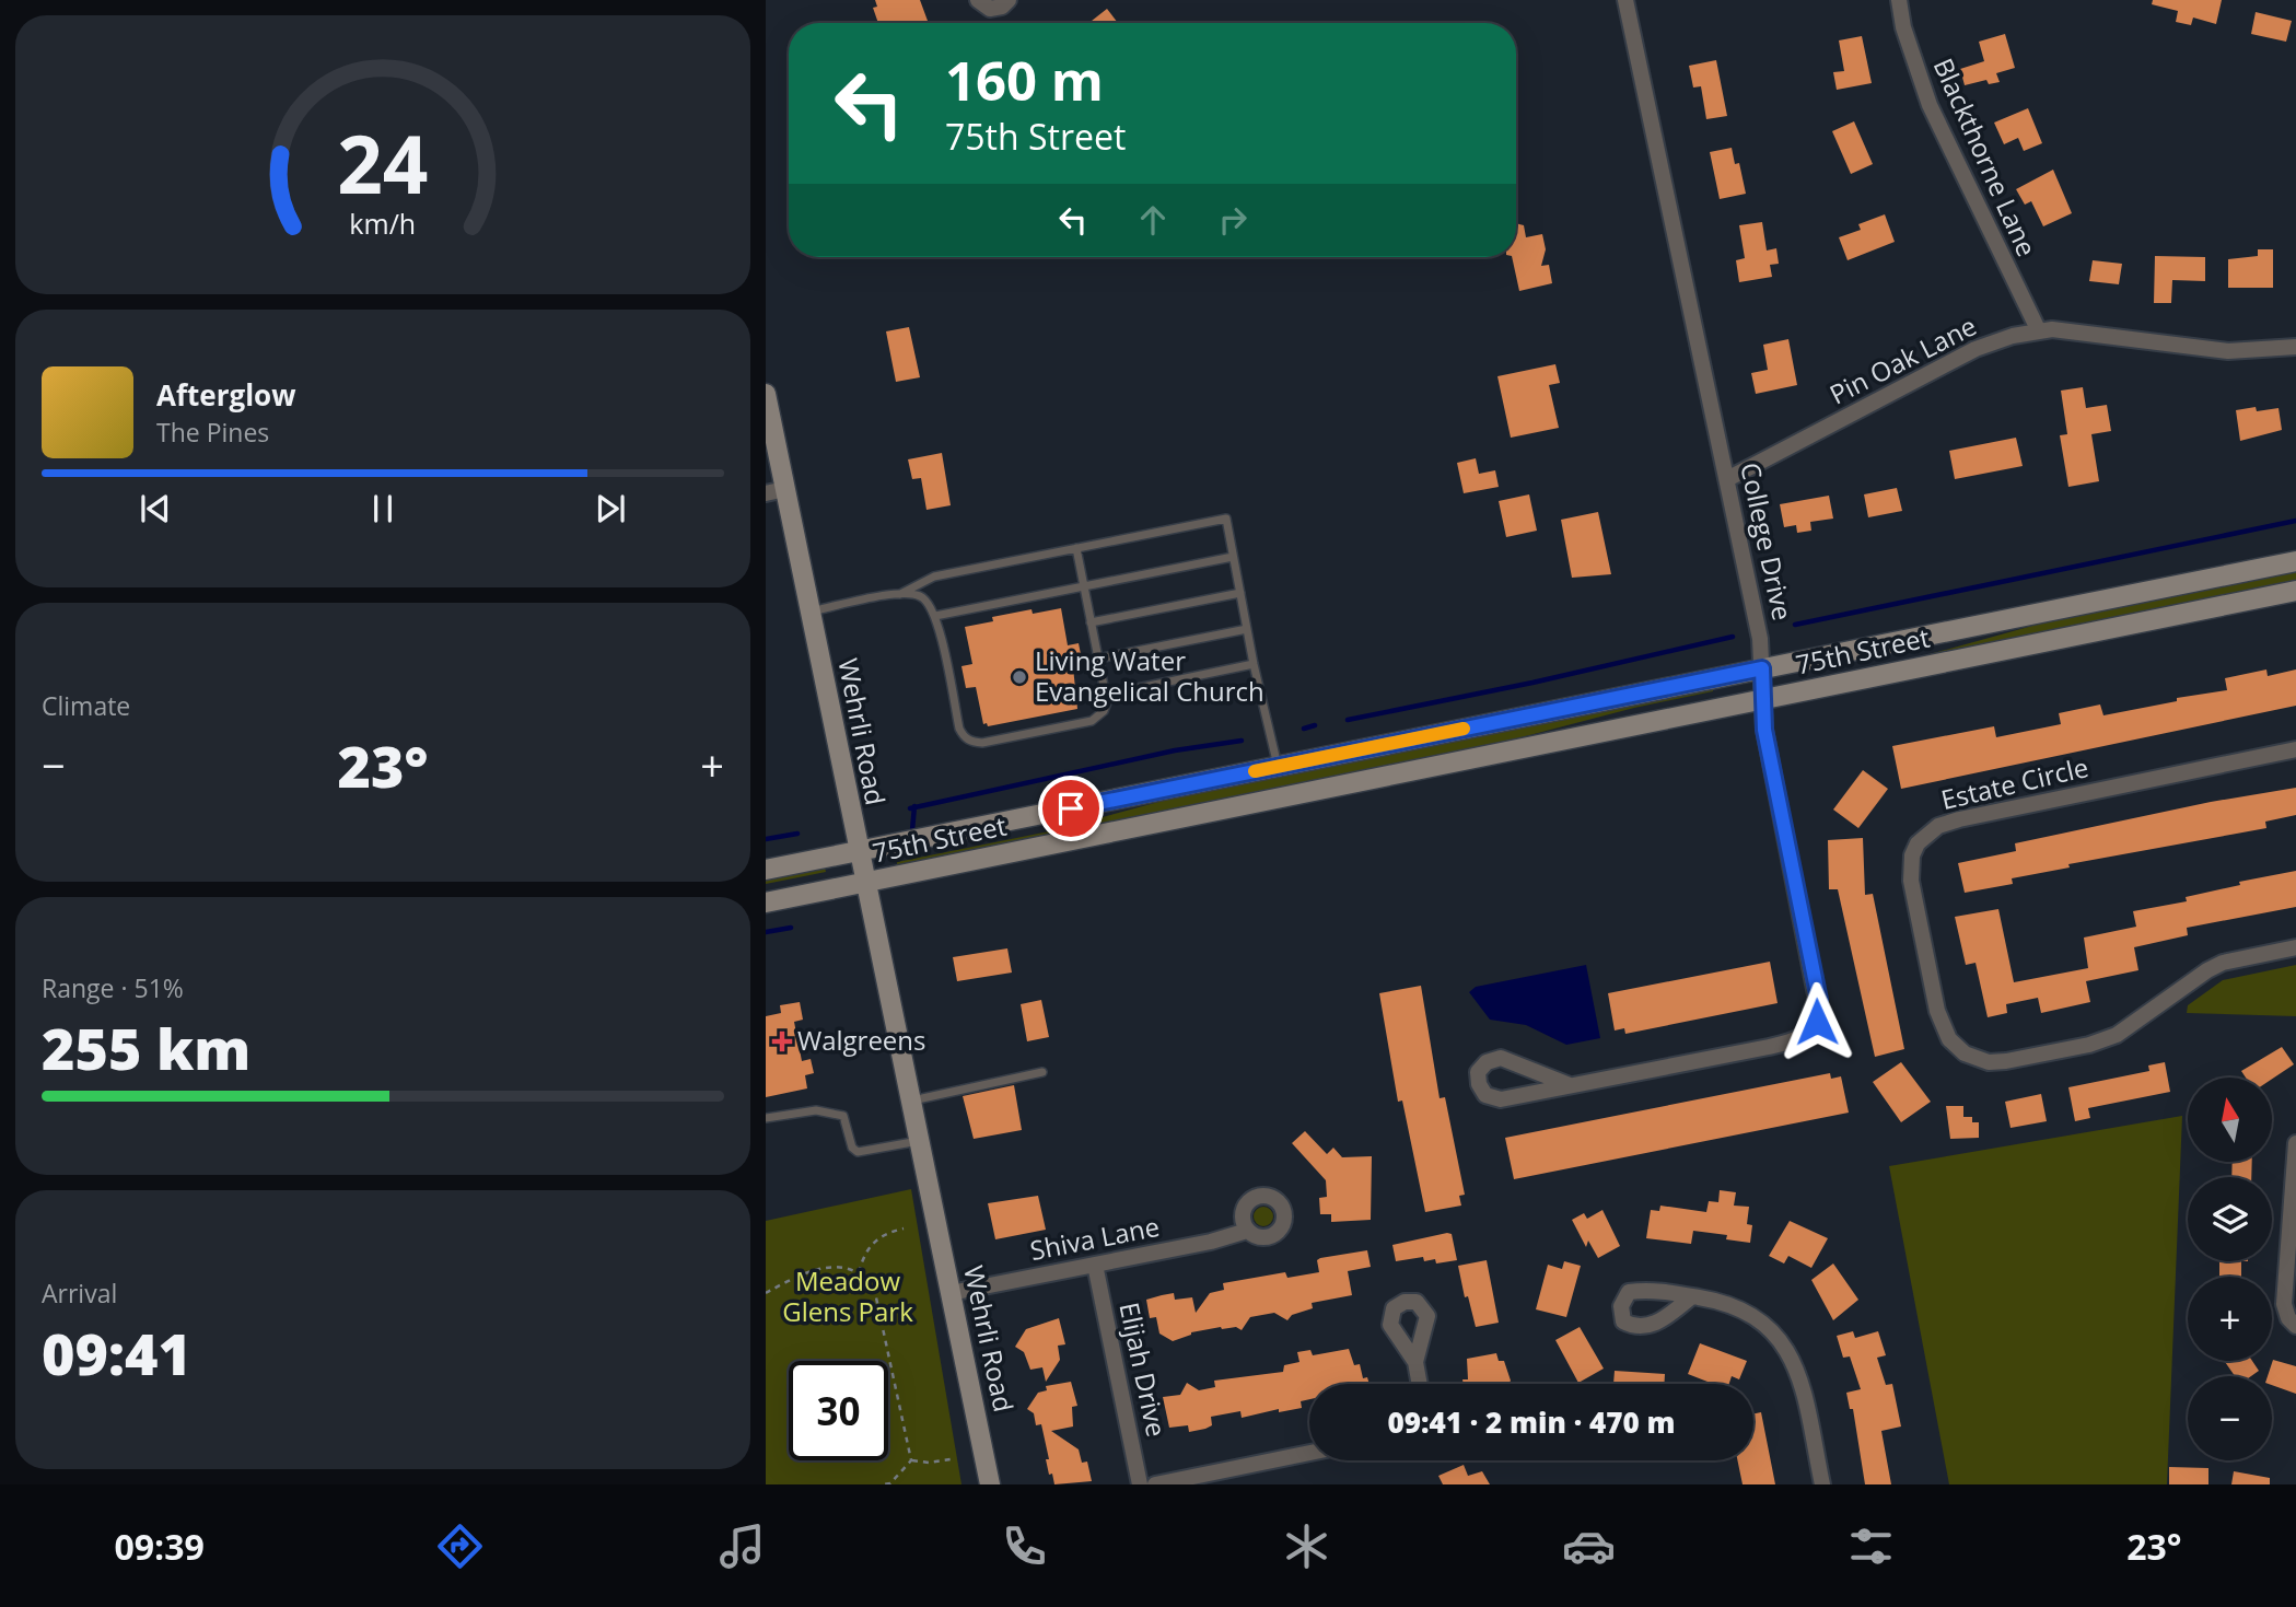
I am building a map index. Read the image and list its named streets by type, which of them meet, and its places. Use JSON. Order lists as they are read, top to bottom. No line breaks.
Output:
{"streets":{"main road":["75th Street","Wehrli Road"],"street":["Blackthorne Lane","Pin Oak Lane","College Drive","Estate Circle","Shiva Lane","Elijah Drive"]},"crossings":[["Blackthorne Lane","Pin Oak Lane"],["Pin Oak Lane","College Drive"],["College Drive","75th Street"],["75th Street","Wehrli Road"],["Wehrli Road","Shiva Lane"],["Shiva Lane","Elijah Drive"]],"parks":["Meadow Glens Park"],"places":{"other":["Living Water Evangelical Church"],"health":["Walgreens"]},"north":"top","page":{"turn":["160 m","75th Street"],"song":["Afterglow","The Pines"],"tile":["Climate",["Range · 51%","255 km"],["Arrival","09:41"]],"heat":["−","23°","+"],"map_buttons":["+","−"],"limit":"30","trip":"09:41 · 2 min · 470 m","tabs":["09:39","23°"],"gauge":["24","km/h"]}}
